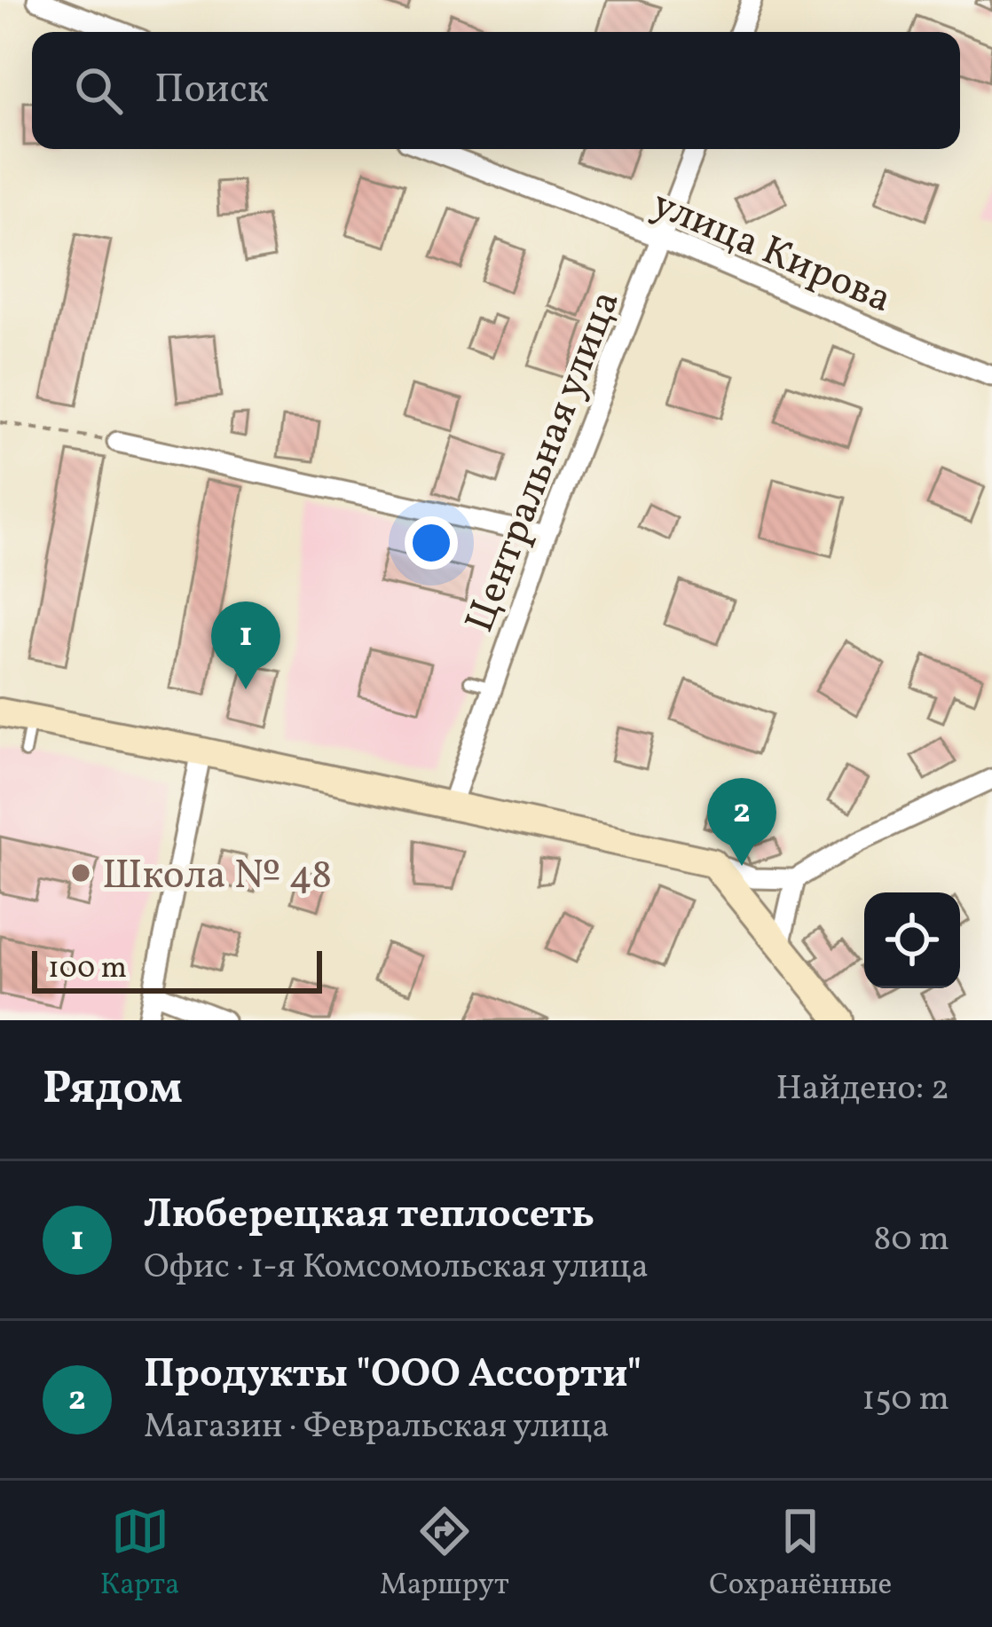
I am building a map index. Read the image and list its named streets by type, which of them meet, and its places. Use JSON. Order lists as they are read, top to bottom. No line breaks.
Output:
{"streets":{"street":["улица Кирова","Центральная улица"]},"crossings":[["улица Кирова","Центральная улица"]],"places":["Школа № 48"],"scale_bar":"100 m","page":{"search":"Поиск","pins":["1","2"],"scale":"100 m","heading":["Рядом","Найдено: 2"],"list":[{"mark":"1","name":"Люберецкая теплосеть","note":"Офис · 1-я Комсомольская улица","value":"80 m"},{"mark":"2","name":"Продукты \"ООО Ассорти\"","note":"Магазин · Февральская улица","value":"150 m"}],"nav":["Карта","Маршрут","Сохранённые"]}}
